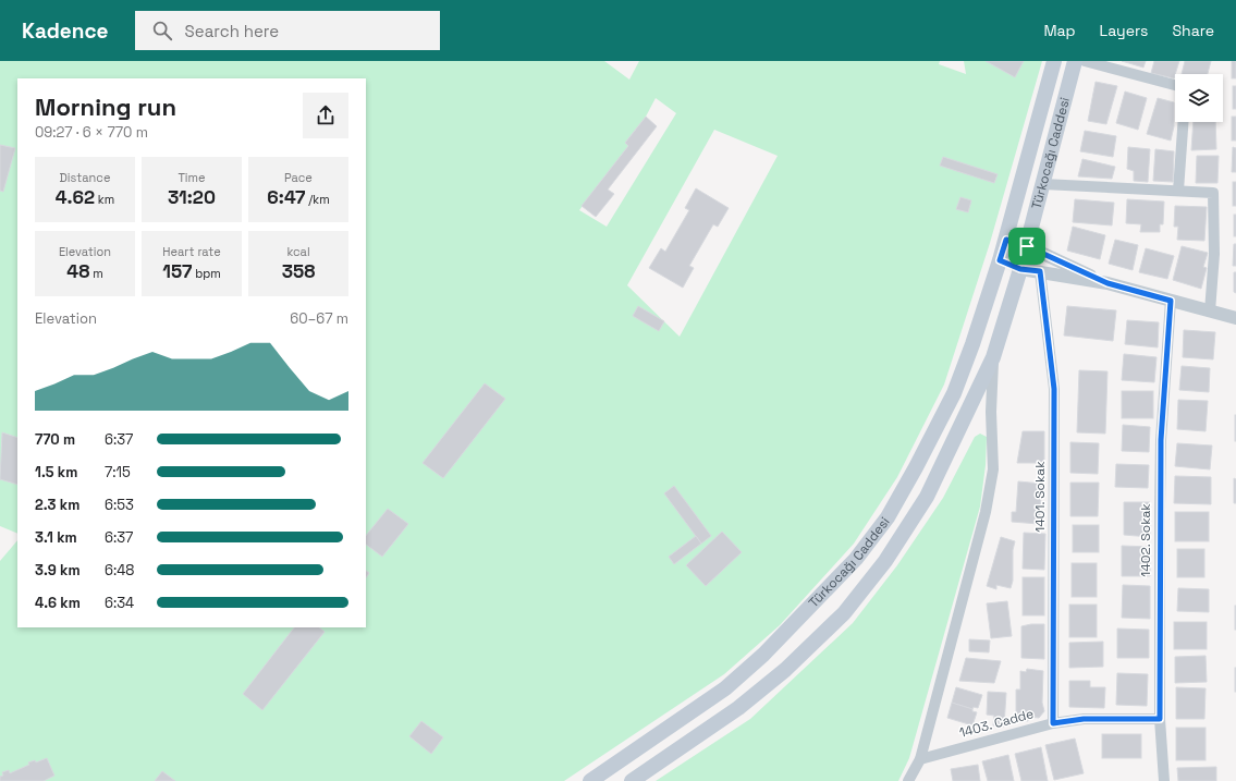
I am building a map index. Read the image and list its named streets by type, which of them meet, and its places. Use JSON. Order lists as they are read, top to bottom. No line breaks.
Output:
{"streets":{"main road":["Türkocağı Caddesi"],"street":["1401. Sokak","1402. Sokak","1403. Cadde"]},"crossings":[["1401. Sokak","1403. Cadde"],["1402. Sokak","1403. Cadde"]],"page":{"header":"Kadence","search":"Search here","nav":["Map","Layers","Share"],"heading":["Morning run","09:27 · 6 × 770 m"],"stats":[["Distance","4.62 km"],["Time","31:20"],["Pace","6:47 /km"],["Elevation","48 m"],["Heart rate","157 bpm"],["kcal","358"]],"chart":["Elevation","60–67 m"],"list":[{"name":"770 m","note":"6:37"},{"name":"1.5 km","note":"7:15"},{"name":"2.3 km","note":"6:53"},{"name":"3.1 km","note":"6:37"},{"name":"3.9 km","note":"6:48"},{"name":"4.6 km","note":"6:34"}]}}
